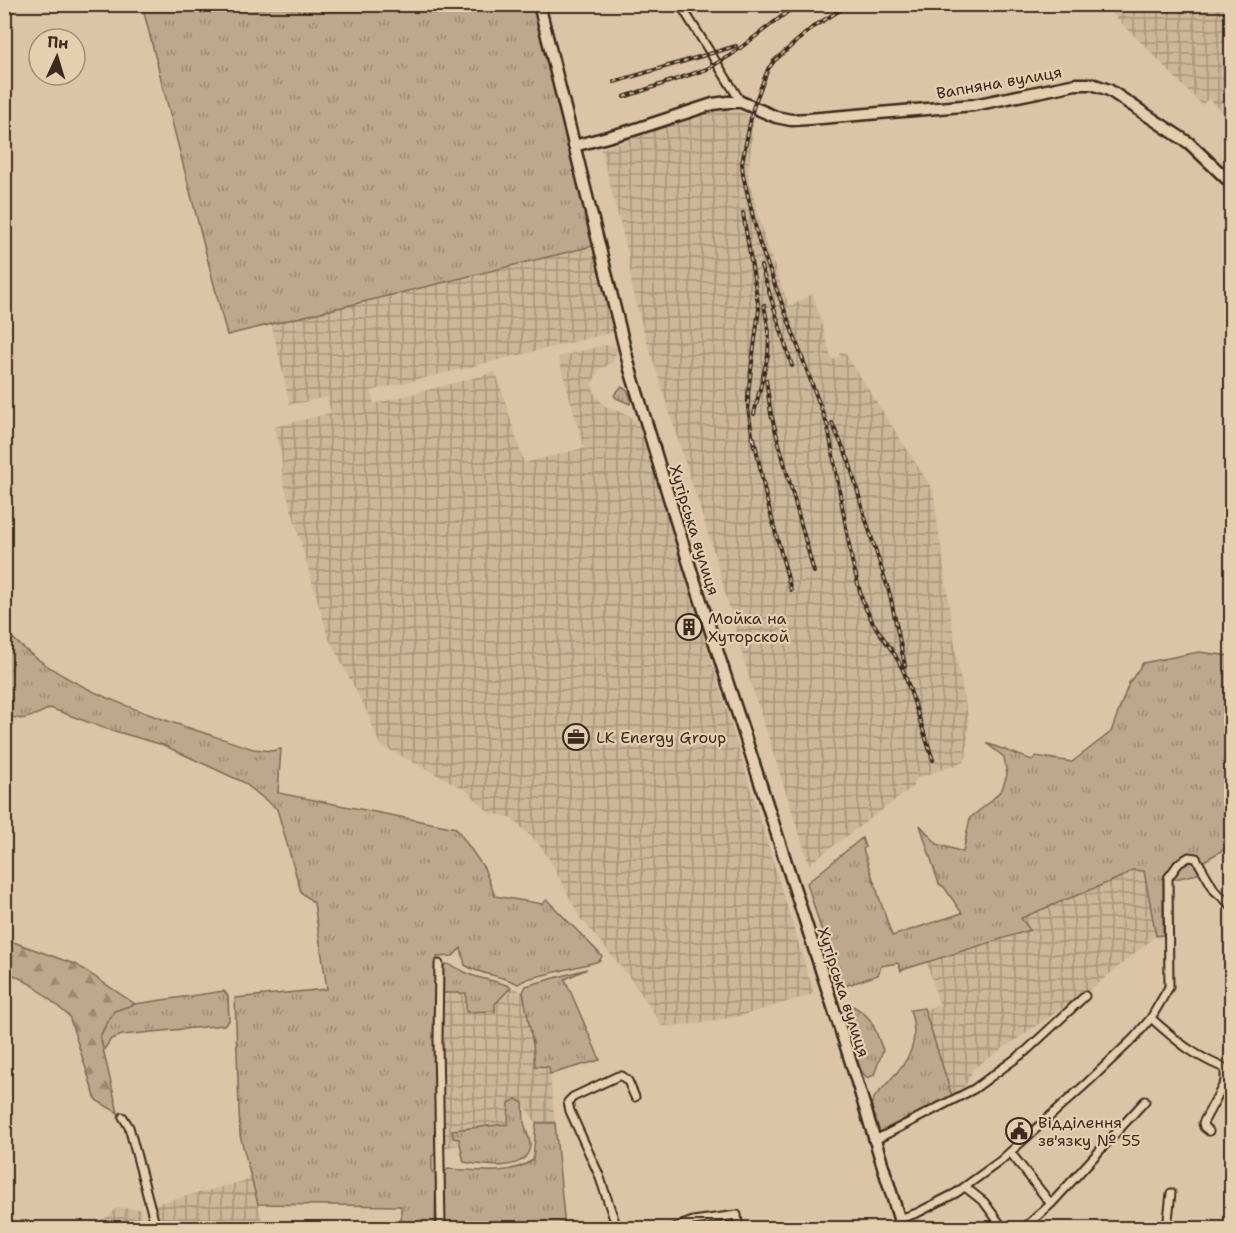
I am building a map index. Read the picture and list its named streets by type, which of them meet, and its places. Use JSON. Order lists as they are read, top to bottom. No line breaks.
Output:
{"streets":{"main road":["Вапняна вулиця","Хутірська вулиця"]},"places":{"building":["Мойка на Хуторской"],"office":["LK Energy Group"],"public building":["Відділення зв'язку № 55"]},"north":"top"}
